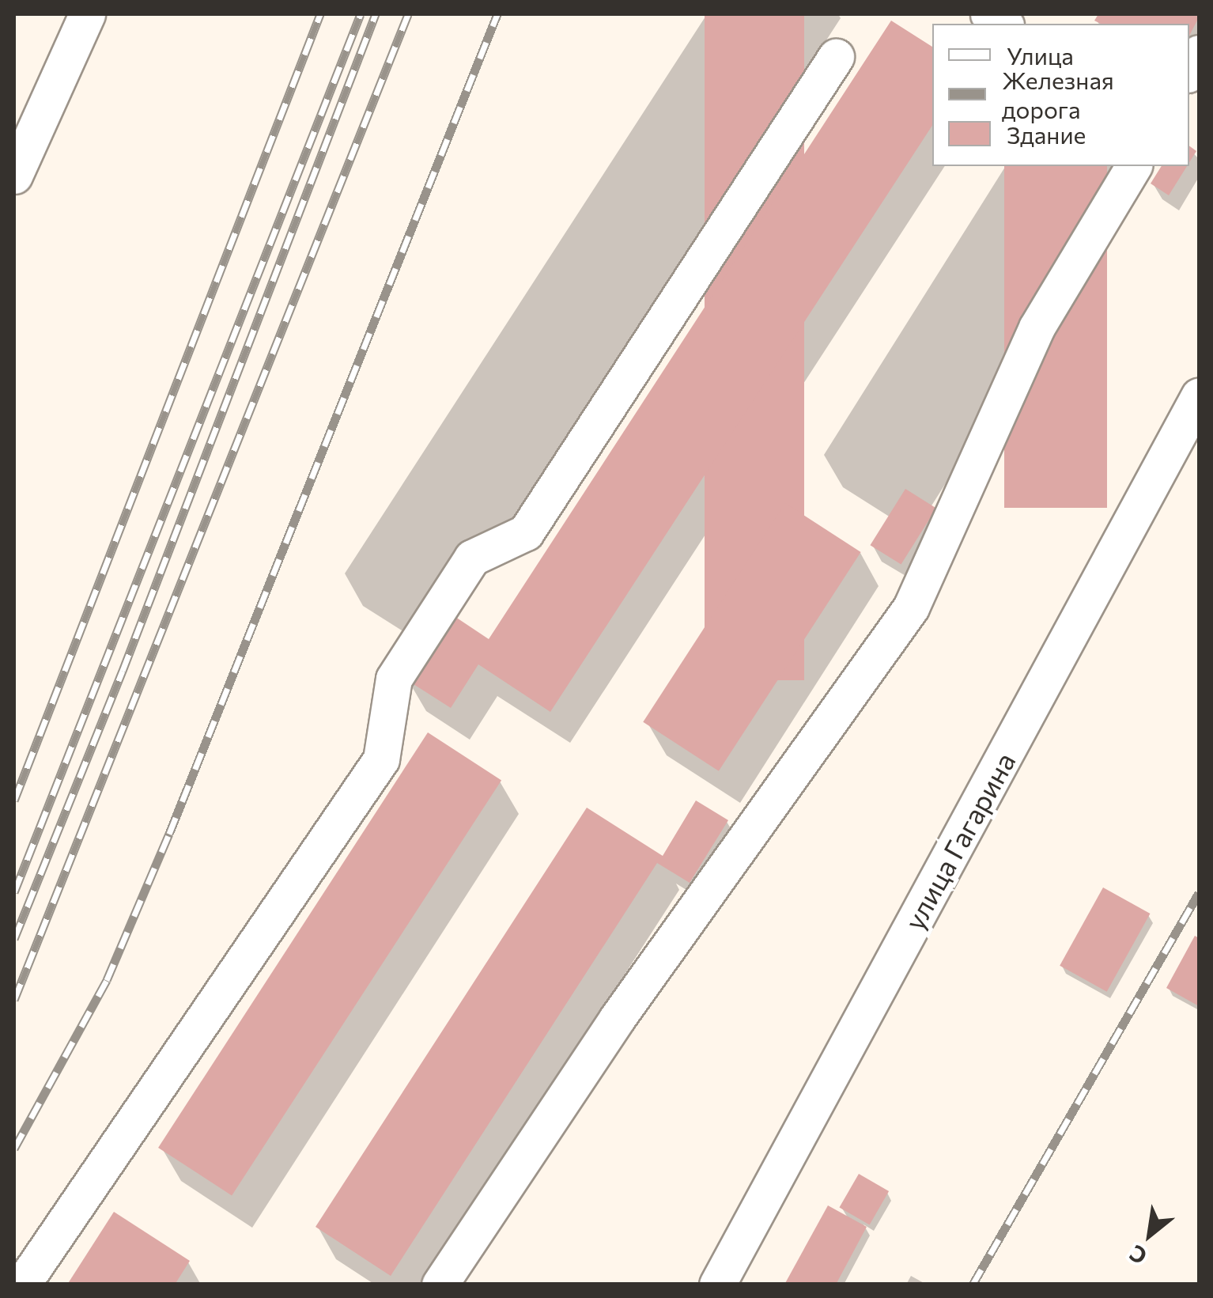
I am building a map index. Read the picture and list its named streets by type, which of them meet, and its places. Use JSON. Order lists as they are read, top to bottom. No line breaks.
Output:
{"streets":{"street":["улица Гагарина"]},"legend":["Улица","Железная дорога","Здание"],"north":"bottom left"}
